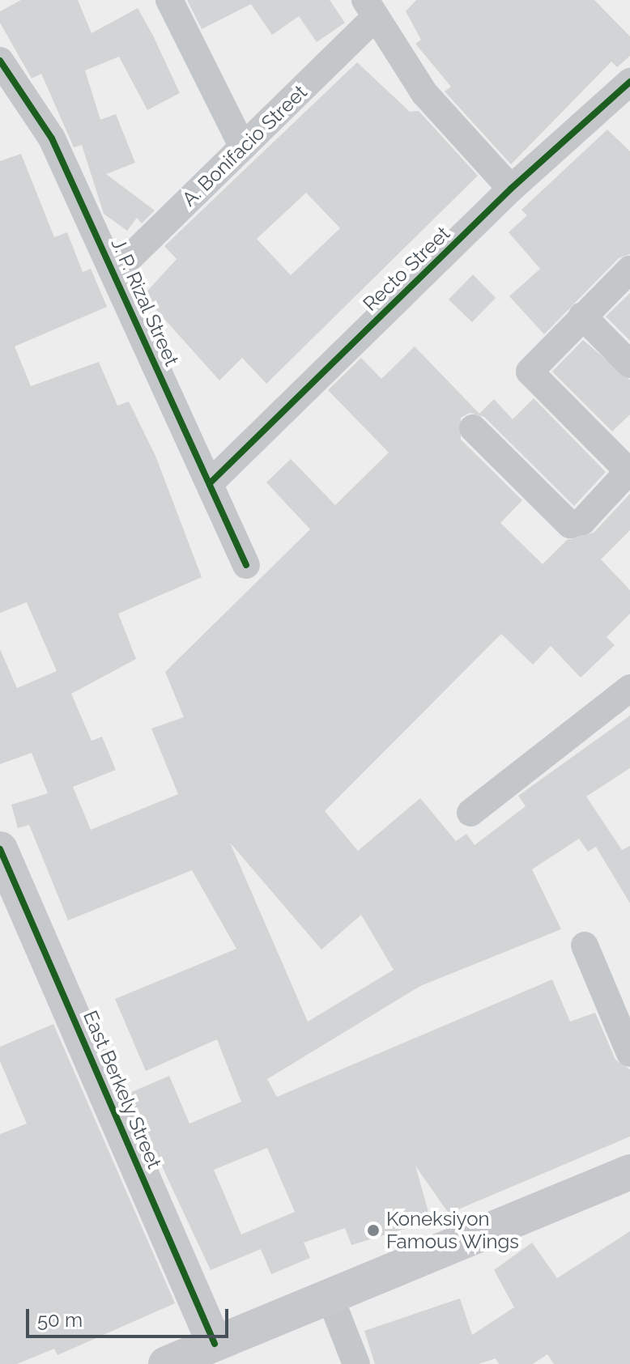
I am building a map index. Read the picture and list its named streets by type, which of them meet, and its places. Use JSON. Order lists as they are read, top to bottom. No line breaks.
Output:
{"streets":{"street":["A. Bonifacio Street","Recto Street","J. P. Rizal Street","East Berkely Street"]},"crossings":[["A. Bonifacio Street","J. P. Rizal Street"],["Recto Street","J. P. Rizal Street"]],"places":["Koneksiyon Famous Wings"],"scale_bar":"50 m"}
